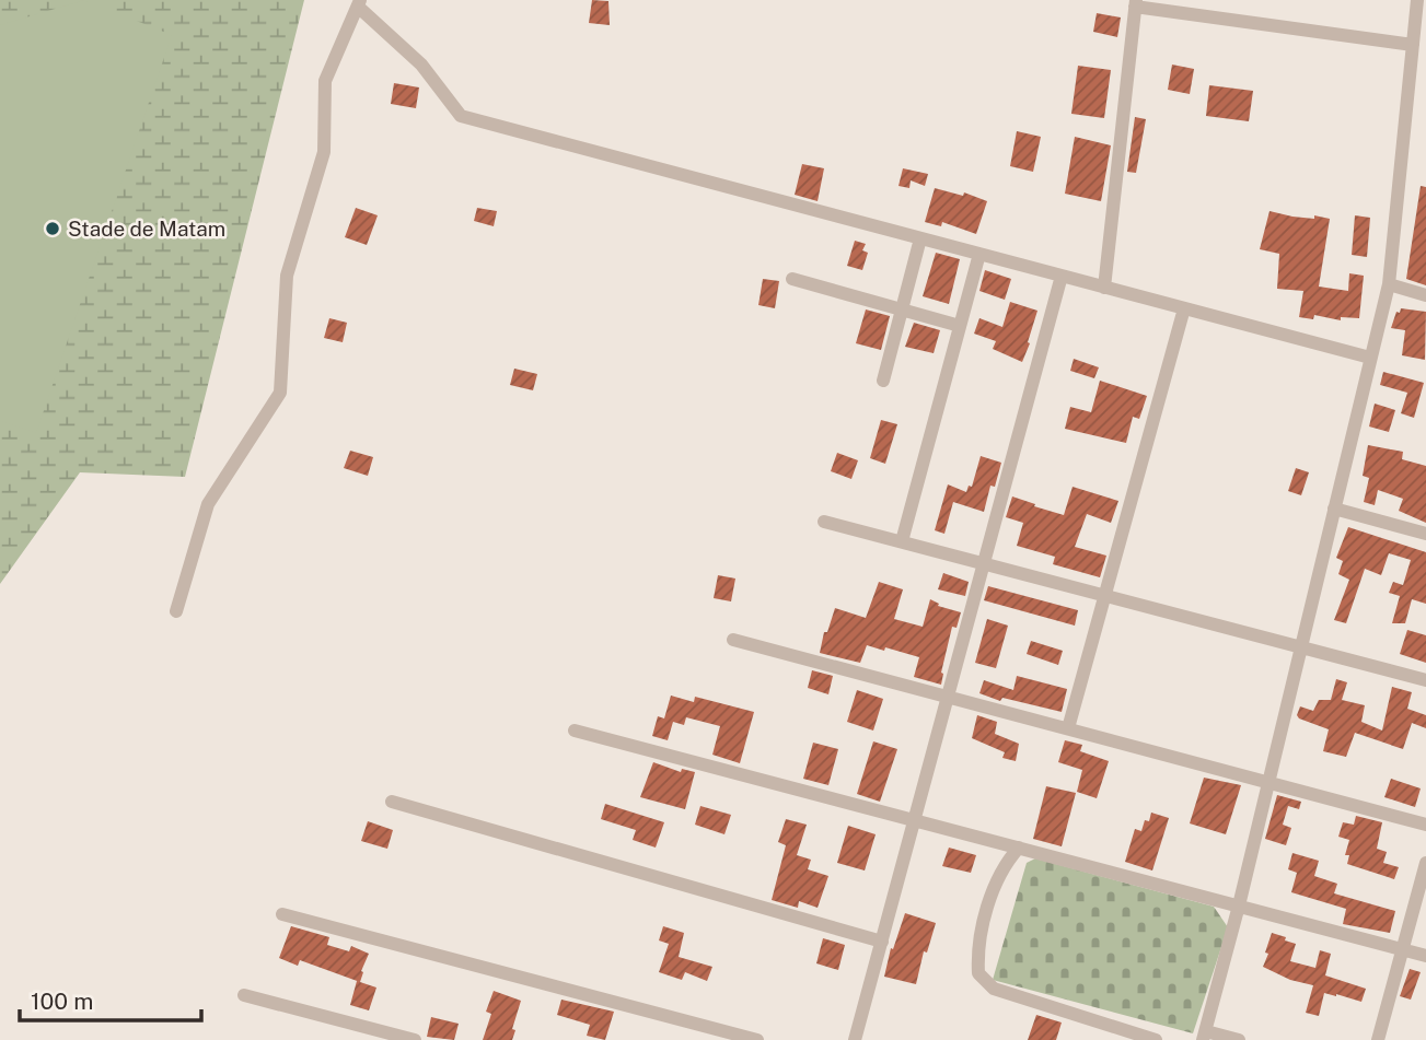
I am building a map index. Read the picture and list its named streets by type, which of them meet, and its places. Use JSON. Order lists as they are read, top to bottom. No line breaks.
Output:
{"places":["Stade de Matam"],"scale_bar":"100 m"}
